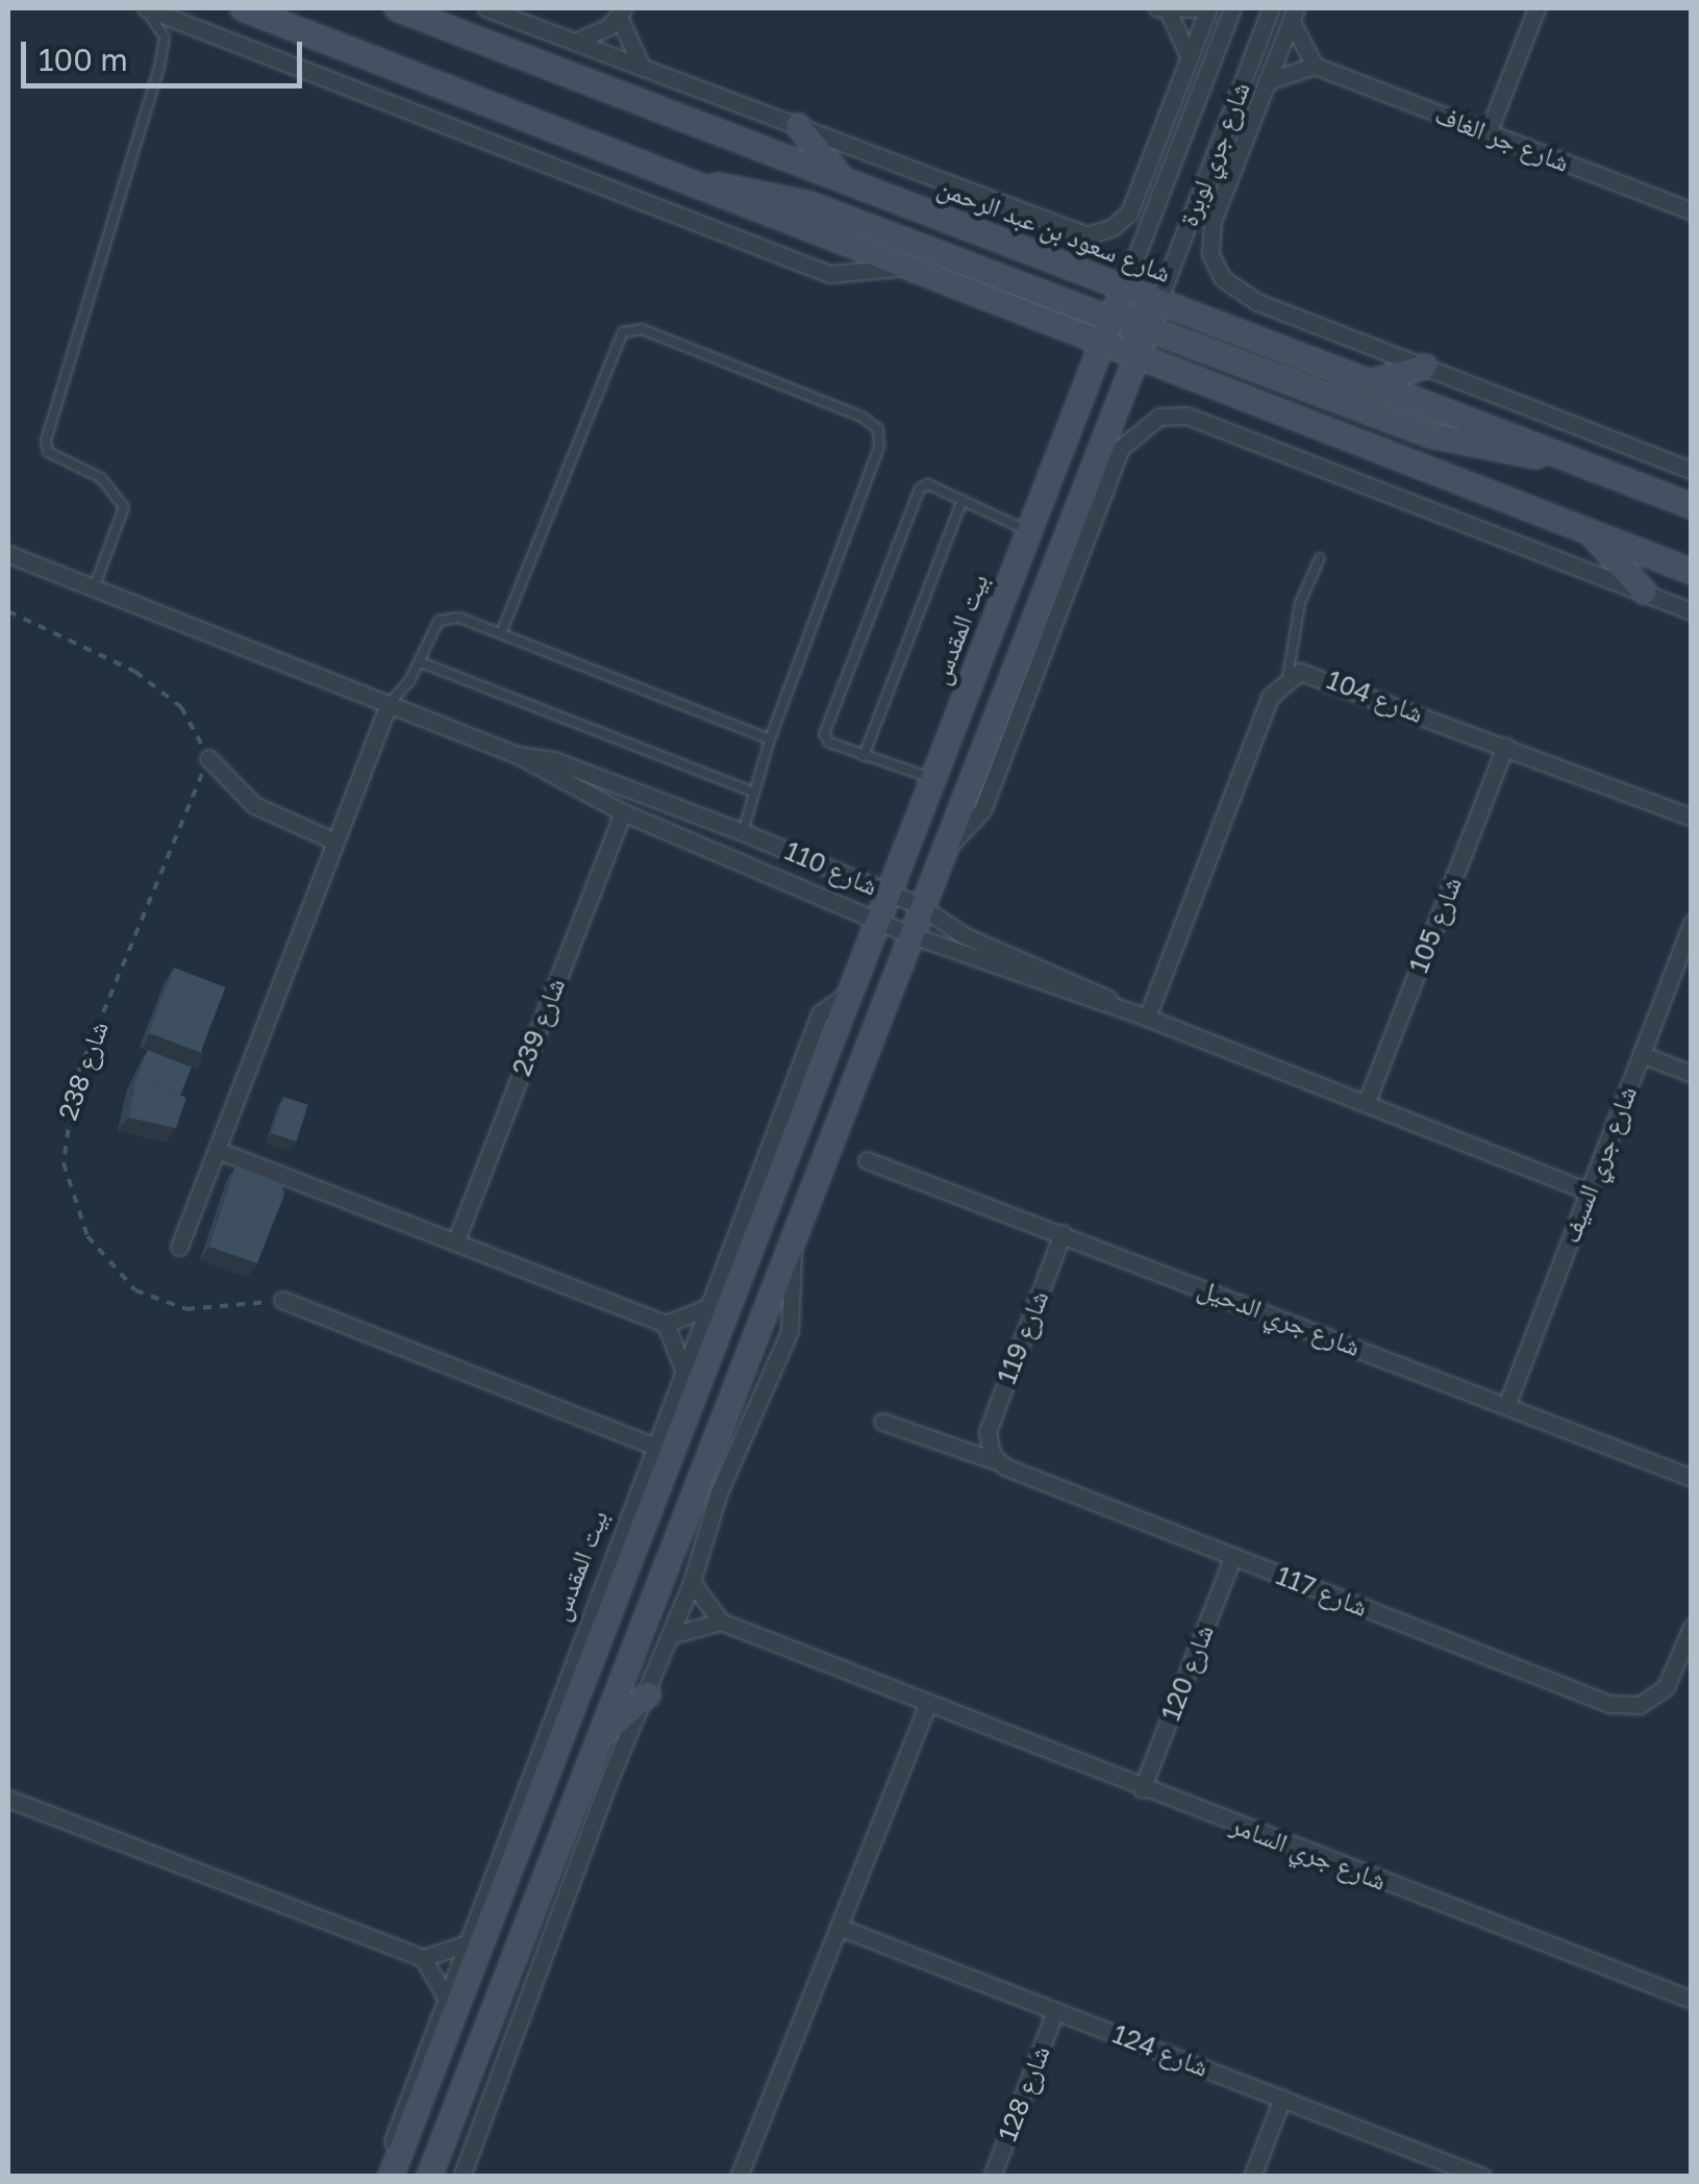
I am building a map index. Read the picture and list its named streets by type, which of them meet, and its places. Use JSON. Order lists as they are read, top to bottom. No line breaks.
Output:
{"streets":{"main road":["شارع سعود بن عبد الرحمن","بيت المقدس"],"street":["شارع جر الغاف","شارع جري لوبرة","شارع 104","شارع 110","شارع 105","شارع 239","شارع جري السيف","شارع جري الدحيل","شارع 119","شارع 117","شارع 120","شارع جري السامر","شارع 124","شارع 128"],"path":["شارع 238"]},"crossings":[["شارع جري لوبرة","شارع سعود بن عبد الرحمن"],["شارع جري لوبرة","بيت المقدس"],["شارع سعود بن عبد الرحمن","بيت المقدس"],["بيت المقدس","شارع 110"],["شارع 104","شارع 110"],["شارع 104","شارع 105"],["شارع 110","شارع 105"],["شارع 110","شارع 239"],["شارع 110","شارع جري السيف"],["شارع جري السيف","شارع جري الدحيل"],["شارع جري الدحيل","شارع 119"],["شارع 119","شارع 117"],["شارع 117","شارع 120"],["شارع 120","شارع جري السامر"],["شارع 124","شارع 128"]],"scale_bar":"100 m"}
